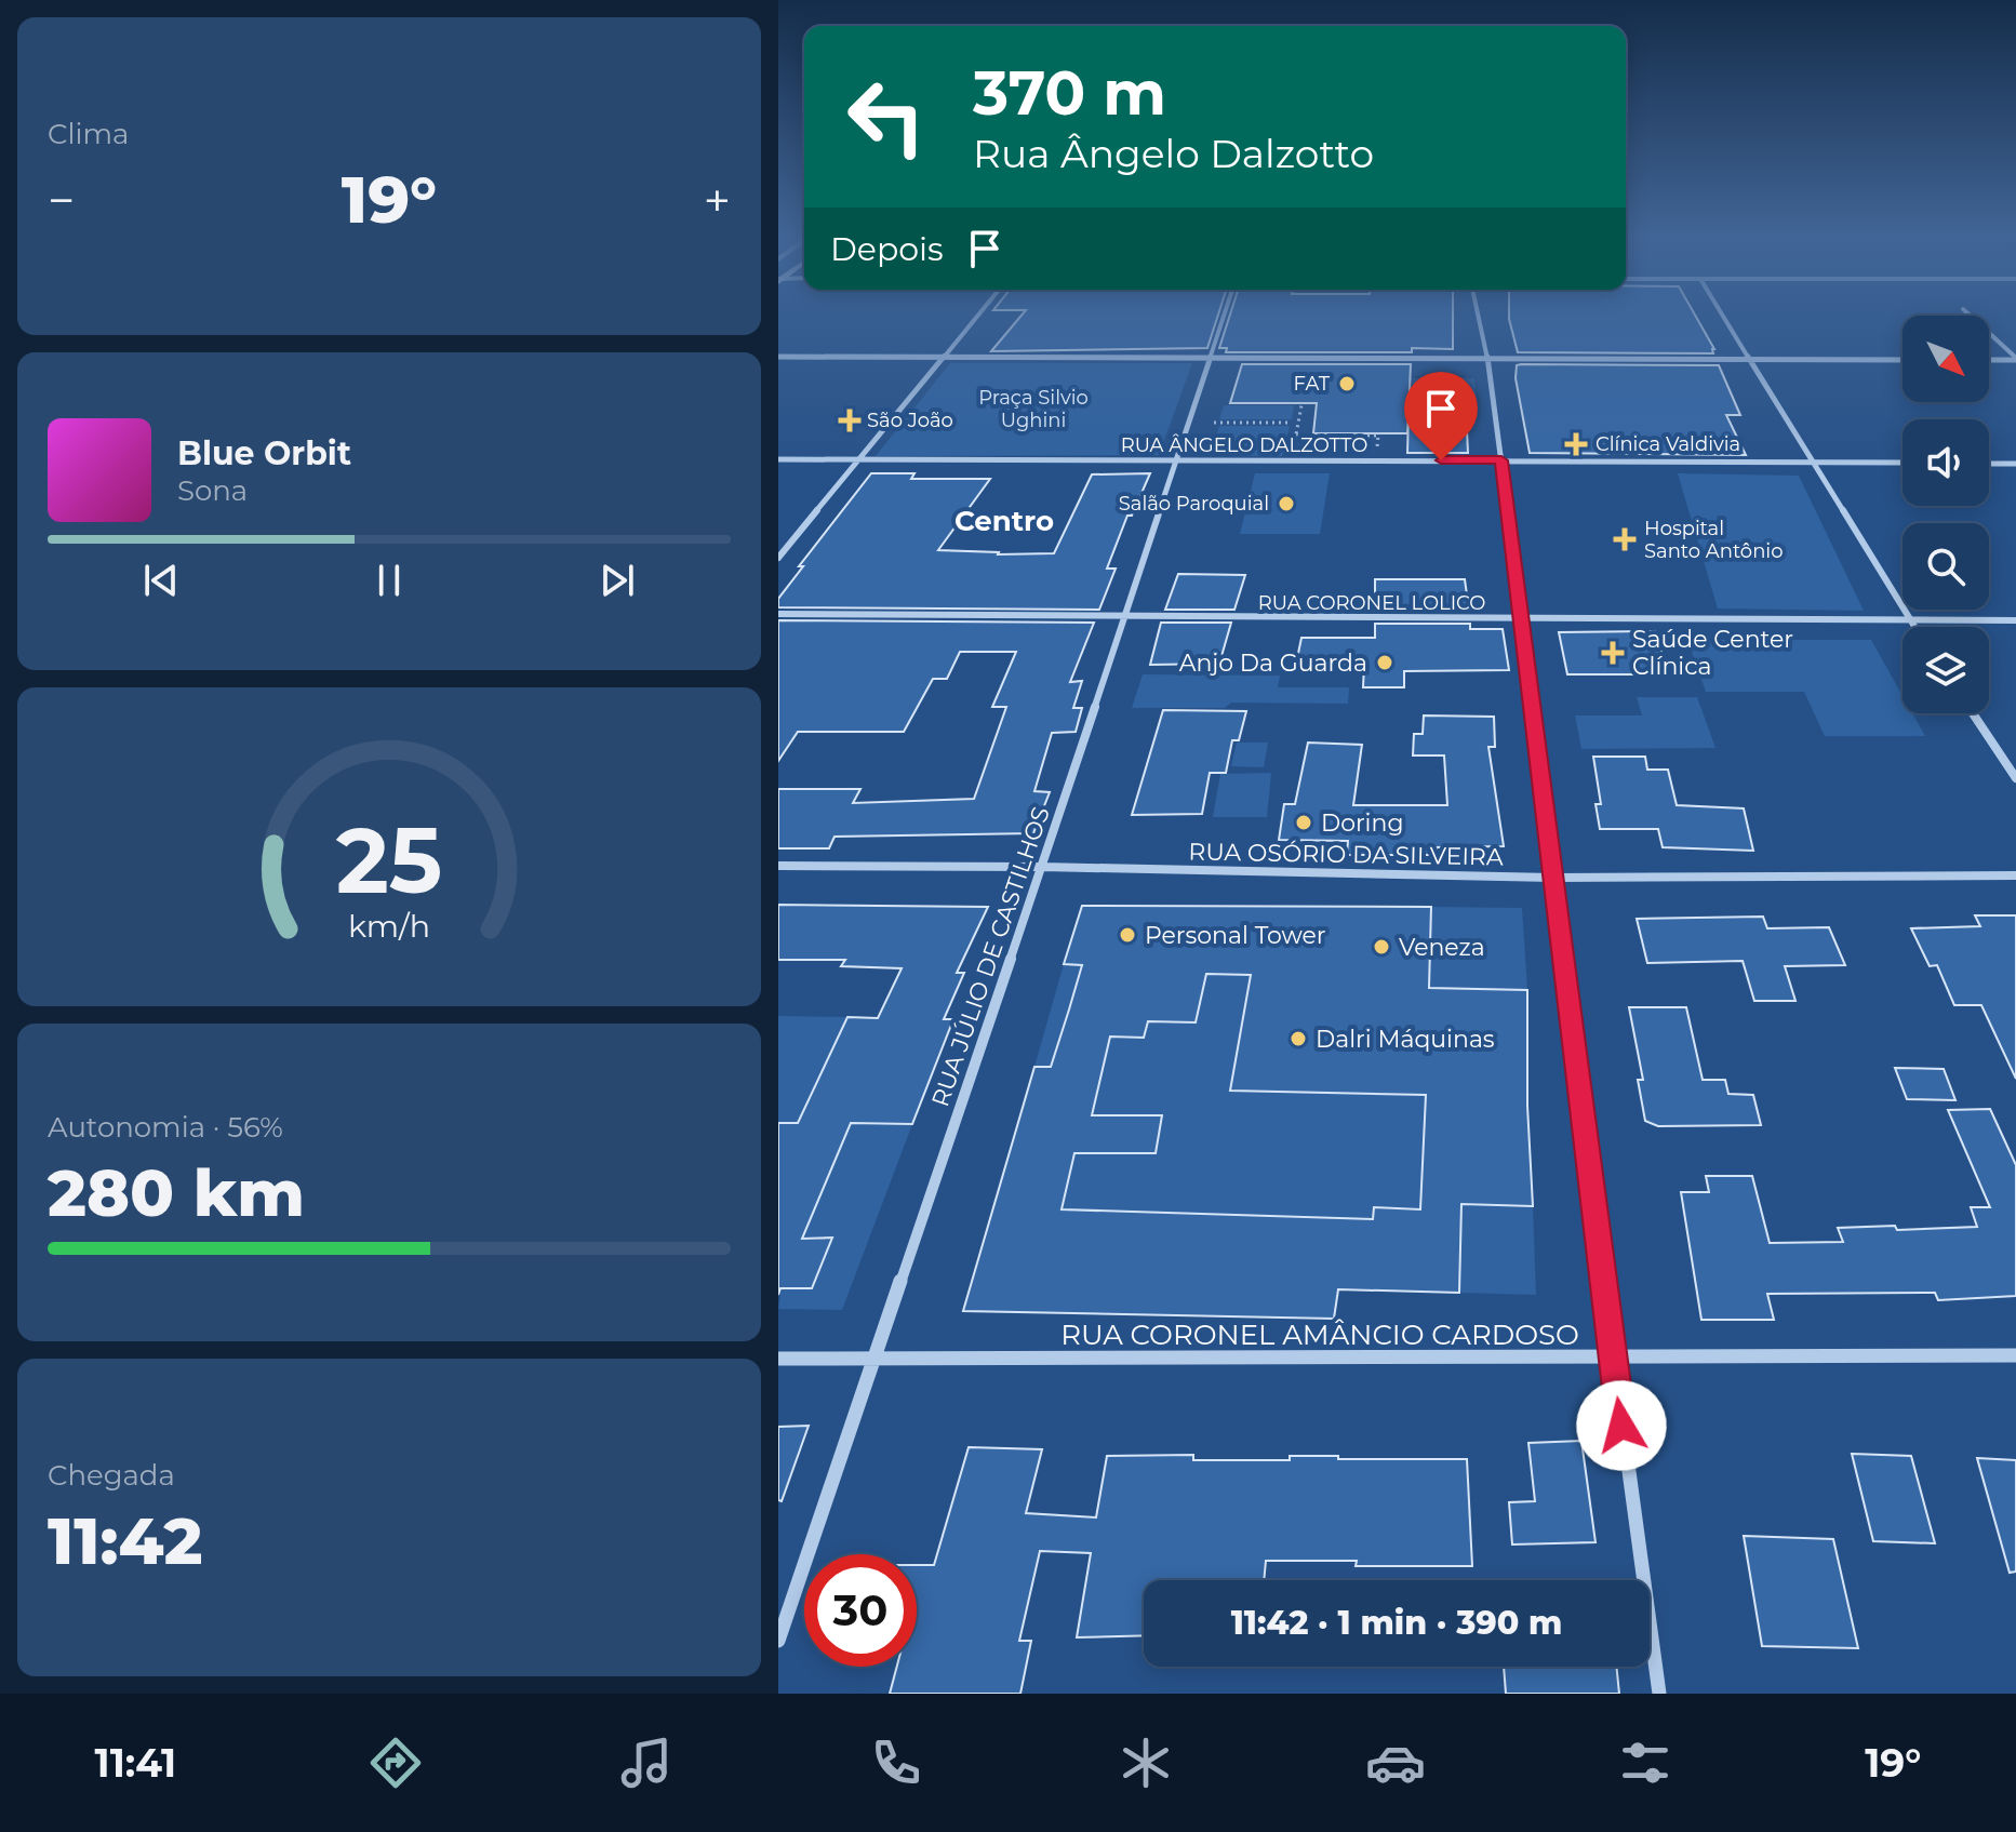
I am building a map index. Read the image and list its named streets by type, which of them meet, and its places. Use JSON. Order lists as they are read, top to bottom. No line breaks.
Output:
{"streets":{"street":["RUA ÂNGELO DALZOTTO","RUA CORONEL LOLICO","RUA OSÓRIO DA SILVEIRA","RUA JÚLIO DE CASTILHOS","RUA CORONEL AMÂNCIO CARDOSO"]},"crossings":[["RUA ÂNGELO DALZOTTO","RUA JÚLIO DE CASTILHOS"],["RUA CORONEL LOLICO","RUA JÚLIO DE CASTILHOS"],["RUA OSÓRIO DA SILVEIRA","RUA JÚLIO DE CASTILHOS"],["RUA JÚLIO DE CASTILHOS","RUA CORONEL AMÂNCIO CARDOSO"]],"districts":["Centro"],"parks":["Praça Silvio Ughini"],"places":{"other":["FAT","Salão Paroquial","Anjo Da Guarda","Doring","Personal Tower","Veneza","Dalri Máquinas"],"health":["São João","Clínica Valdivia","Hospital Santo Antônio","Saúde Center Clínica"]},"north":"bottom right","page":{"tile":["Clima",["Autonomia · 56%","280 km"],["Chegada","11:42"]],"turn":["370 m","Rua Ângelo Dalzotto"],"heat":["−","19°","+"],"then":"Depois","song":["Blue Orbit","Sona"],"limit":"30","trip":"11:42 · 1 min · 390 m","tabs":["11:41","19°"],"gauge":["25","km/h"]}}
